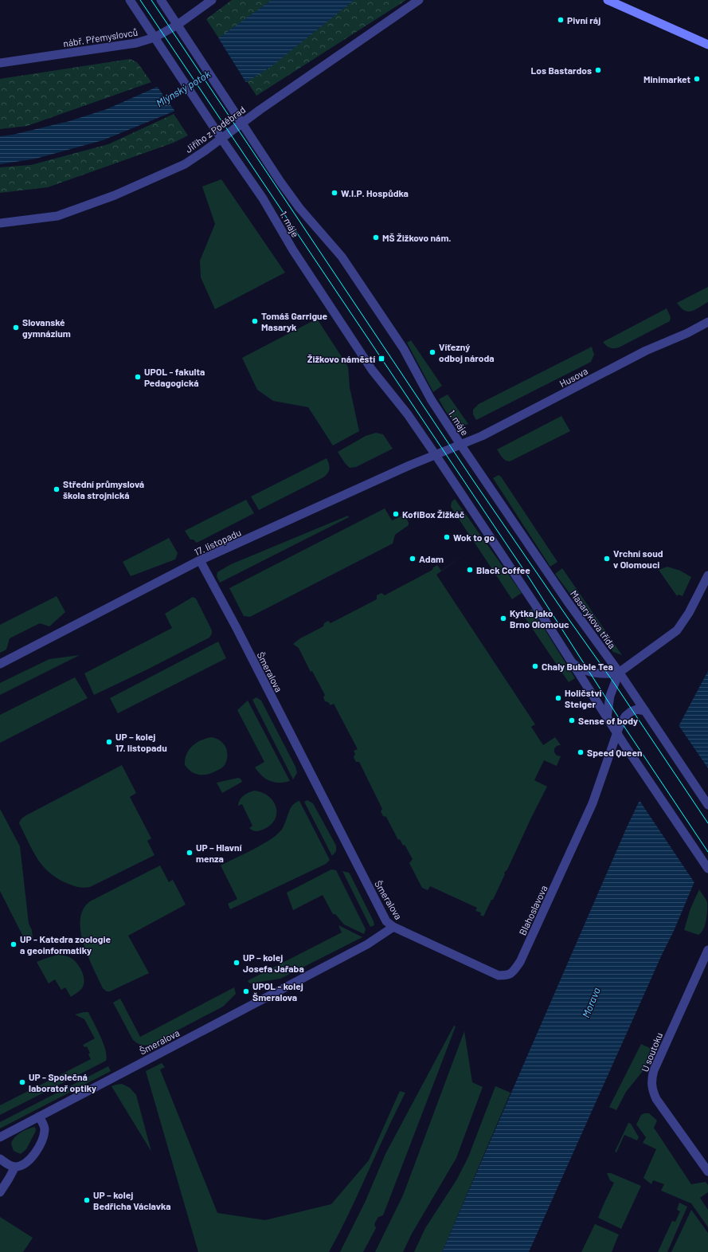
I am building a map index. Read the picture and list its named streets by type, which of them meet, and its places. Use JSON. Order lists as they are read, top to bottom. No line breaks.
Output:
{"streets":{"street":["nábř. Přemyslovců","Jiřího z Poděbrad","1. máje","Husova","17. listopadu","Masarykova třída","Šmeralova","Blahoslavova","U soutoku"]},"crossings":[["nábř. Přemyslovců","1. máje"],["Jiřího z Poděbrad","1. máje"],["1. máje","Husova"],["1. máje","17. listopadu"],["1. máje","Masarykova třída"],["1. máje","Blahoslavova"],["Husova","17. listopadu"],["Husova","Masarykova třída"],["17. listopadu","Šmeralova"],["Šmeralova","Blahoslavova"]],"water":["Mlýnský potok","Morava"],"places":{"other":["Pivní ráj","Los Bastardos","Minimarket","W.I.P. Hospůdka","MŠ Žižkovo nám.","Tomáš Garrigue Masaryk","Slovanské gymnázium","Víťezný odboj národa","UPOL - fakulta Pedagogická","Střední průmyslová škola strojnická","KofiBox Žižkáč","Wok to go","Adam","Vrchní soud v Olomouci","Black Coffee","Kytka jako Brno Olomouc","Chaly Bubble Tea","Holičství Steiger","Sense of body","UP – kolej 17. listopadu","Speed Queen","UP – Hlavní menza","UP - Katedra zoologie a geoinformatiky","UP – kolej Josefa Jařaba","UPOL - kolej Šmeralova","UP - Společná laboratoř optiky","UP – kolej Bedřicha Václavka"],"transit":["Žižkovo náměstí"]}}
